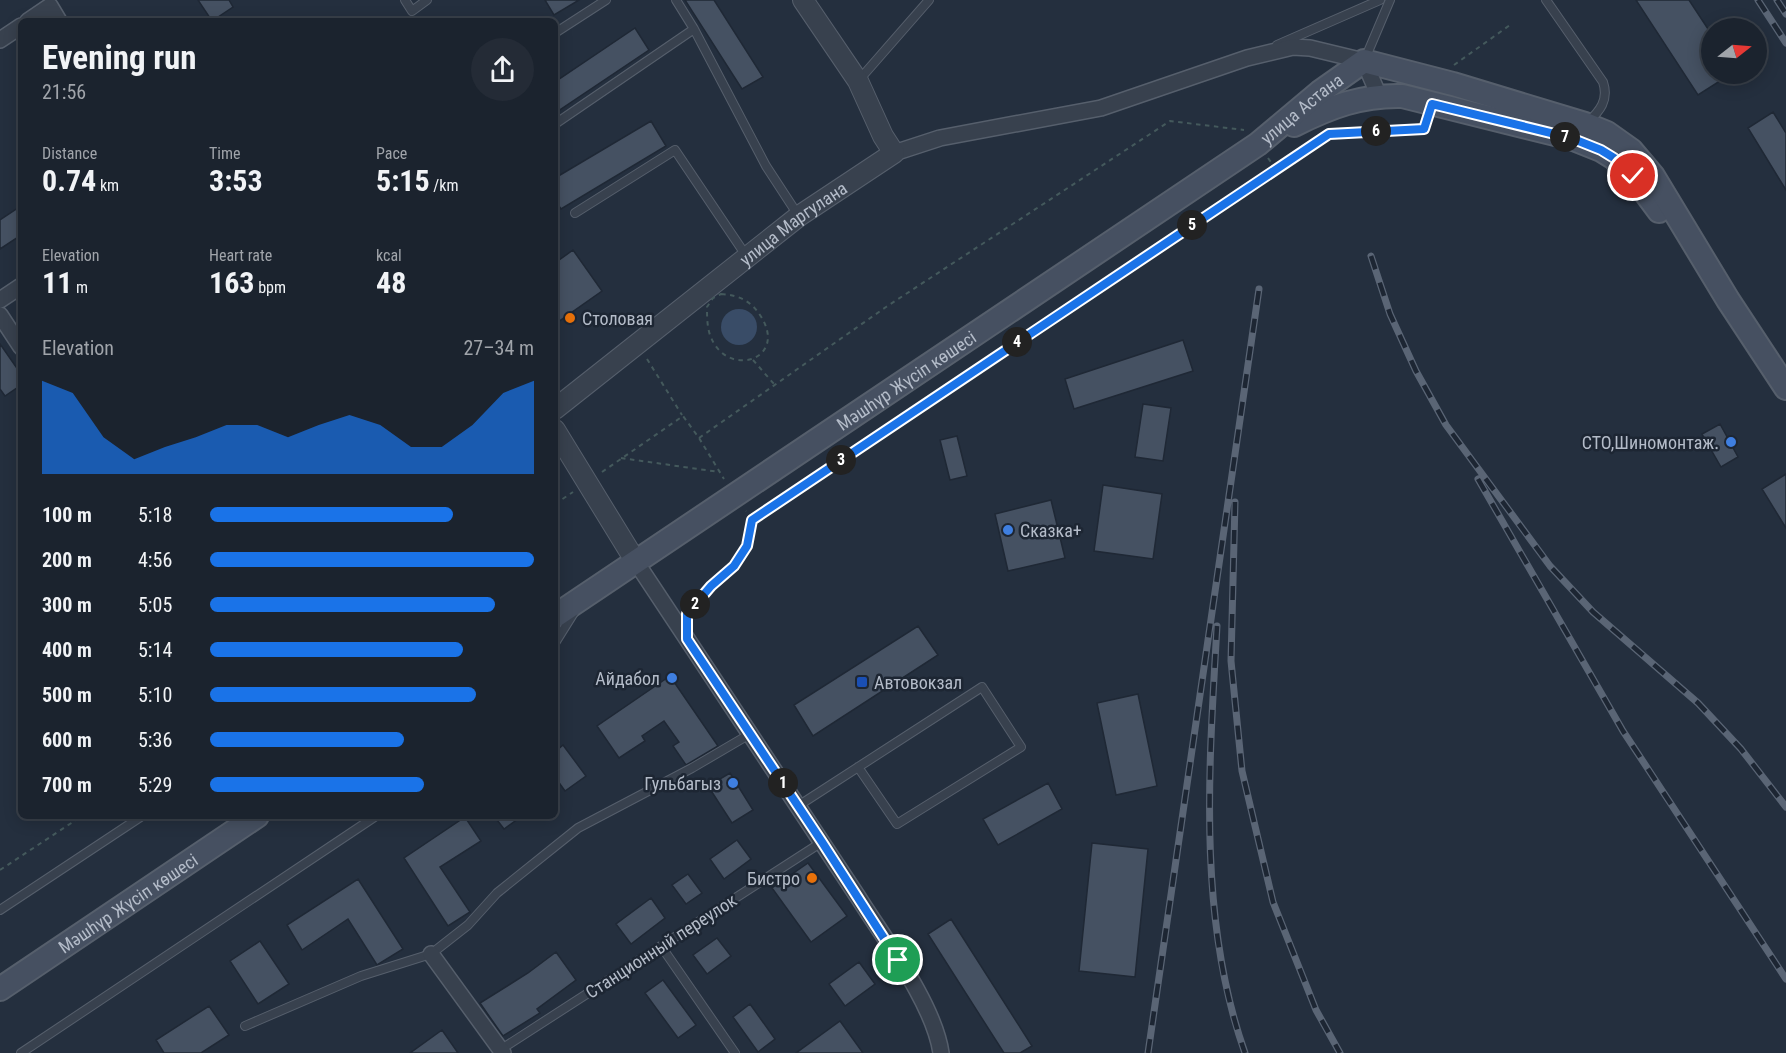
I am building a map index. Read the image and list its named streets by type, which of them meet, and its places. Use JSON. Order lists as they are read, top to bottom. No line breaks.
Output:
{"streets":{"main road":["улица Астана","Мәшһүр Жүсіп көшесі"],"street":["улица Маргулана"],"lane":["Станционный переулок"]},"crossings":[["улица Астана","Мәшһүр Жүсіп көшесі"]],"places":{"other":["Столовая","СТО,Шиномонтаж.","Сказка+","Айдабол","Гульбагыз","Бистро"],"transit":["Автовокзал"]},"north":"right","page":{"heading":["Evening run","21:56"],"pins":["6","7","5","4","3","2","1"],"stats":[["Distance","0.74 km"],["Time","3:53"],["Pace","5:15 /km"],["Elevation","11 m"],["Heart rate","163 bpm"],["kcal","48"]],"chart":["Elevation","27–34 m"],"list":[{"name":"100 m","note":"5:18"},{"name":"200 m","note":"4:56"},{"name":"300 m","note":"5:05"},{"name":"400 m","note":"5:14"},{"name":"500 m","note":"5:10"},{"name":"600 m","note":"5:36"},{"name":"700 m","note":"5:29"}]}}
